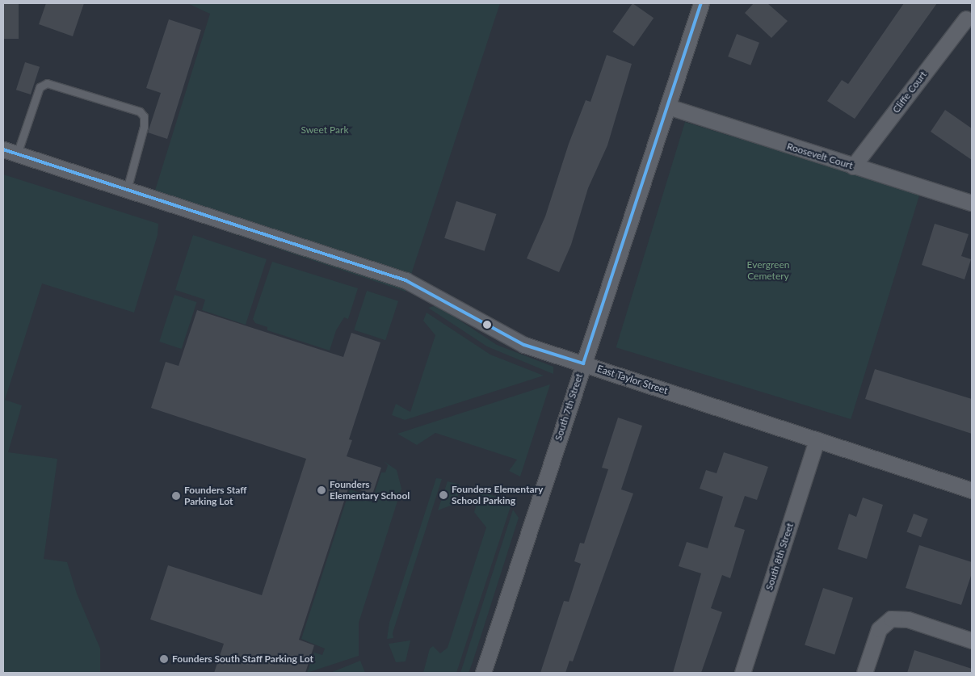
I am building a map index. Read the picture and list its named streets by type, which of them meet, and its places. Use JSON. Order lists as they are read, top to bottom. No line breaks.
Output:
{"streets":{"street":["Cliffe Court","Roosevelt Court","East Taylor Street","South 7th Street","South 8th Street"]},"crossings":[["Cliffe Court","Roosevelt Court"],["Roosevelt Court","South 7th Street"],["East Taylor Street","South 7th Street"],["East Taylor Street","South 8th Street"]],"parks":["Sweet Park","Evergreen Cemetery"],"places":["Founders Elementary School","Founders Elementary School Parking","Founders Staff Parking Lot","Founders South Staff Parking Lot"]}
